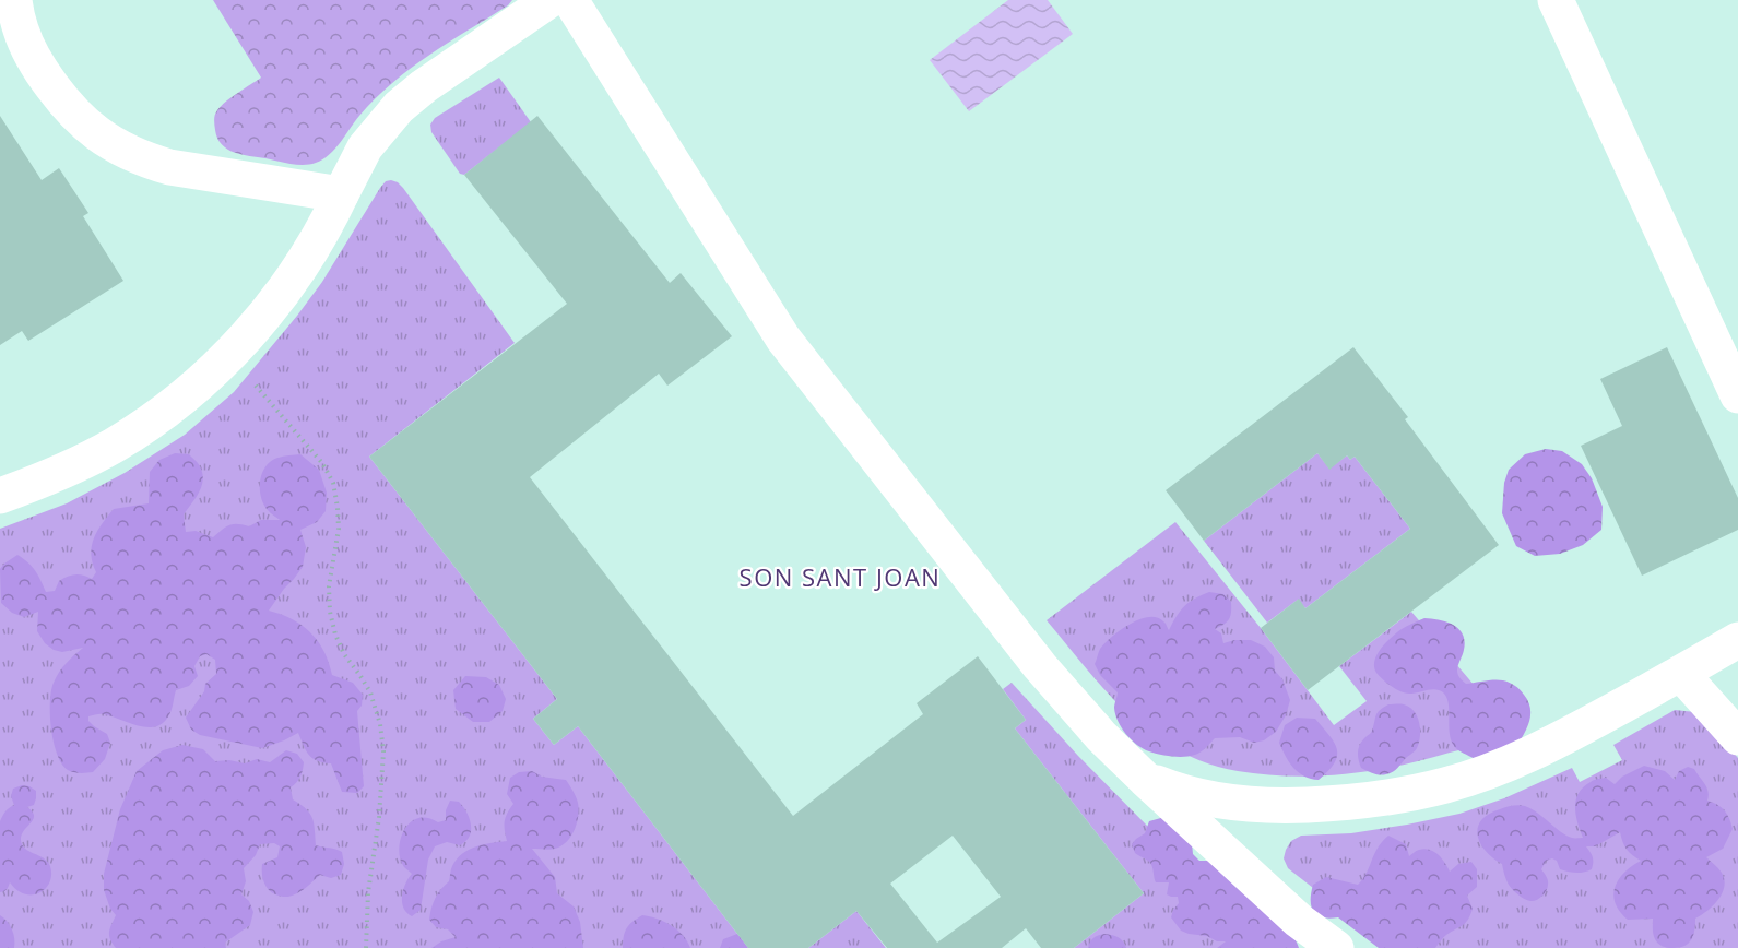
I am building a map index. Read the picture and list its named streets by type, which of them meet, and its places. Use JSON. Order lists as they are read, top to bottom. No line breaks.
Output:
{"districts":["SON SANT JOAN"]}
